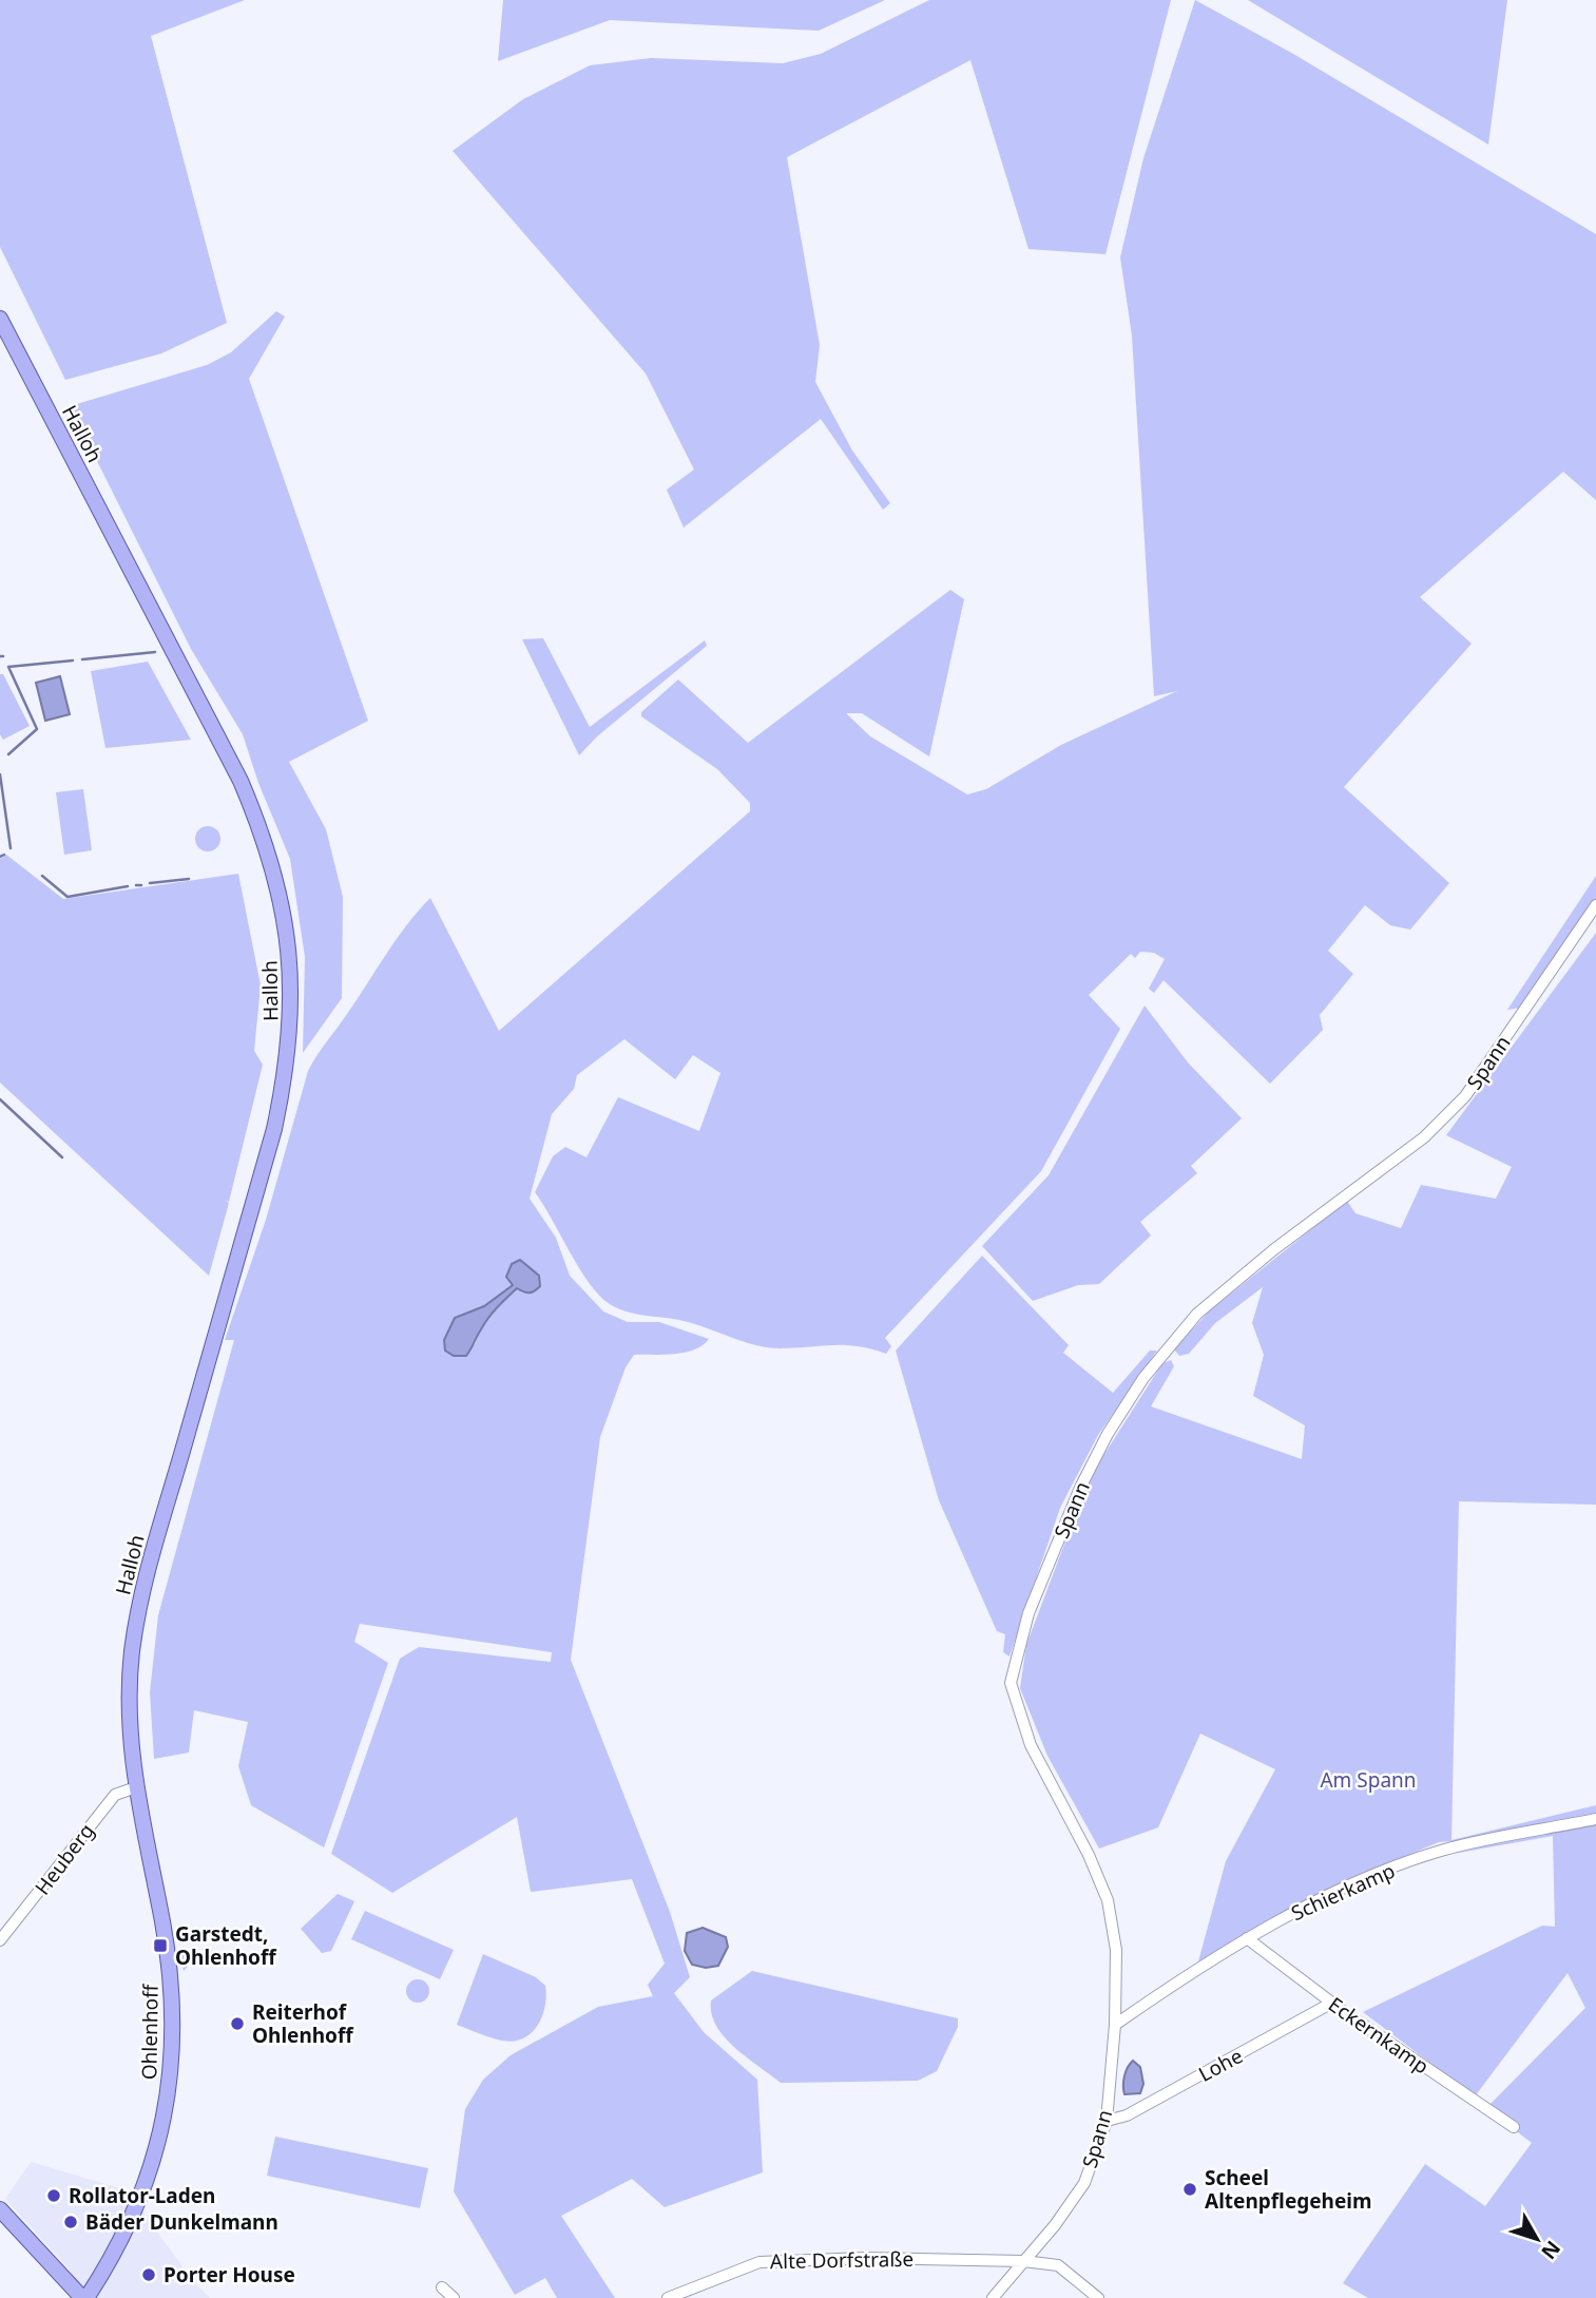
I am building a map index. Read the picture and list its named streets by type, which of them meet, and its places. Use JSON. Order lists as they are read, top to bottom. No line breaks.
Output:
{"streets":{"main road":["Halloh","Ohlenhoff"],"street":["Spann","Heuberg","Schierkamp","Eckernkamp","Lohe","Alte Dorfstraße"]},"crossings":[["Halloh","Ohlenhoff"],["Spann","Schierkamp"],["Spann","Lohe"],["Spann","Alte Dorfstraße"],["Heuberg","Ohlenhoff"],["Schierkamp","Eckernkamp"],["Eckernkamp","Lohe"]],"parks":["Am Spann"],"places":{"transit":["Garstedt, Ohlenhoff"],"other":["Reiterhof Ohlenhoff","Scheel Altenpflegeheim","Rollator-Laden","Bäder Dunkelmann","Porter House"]},"north":"bottom right"}
